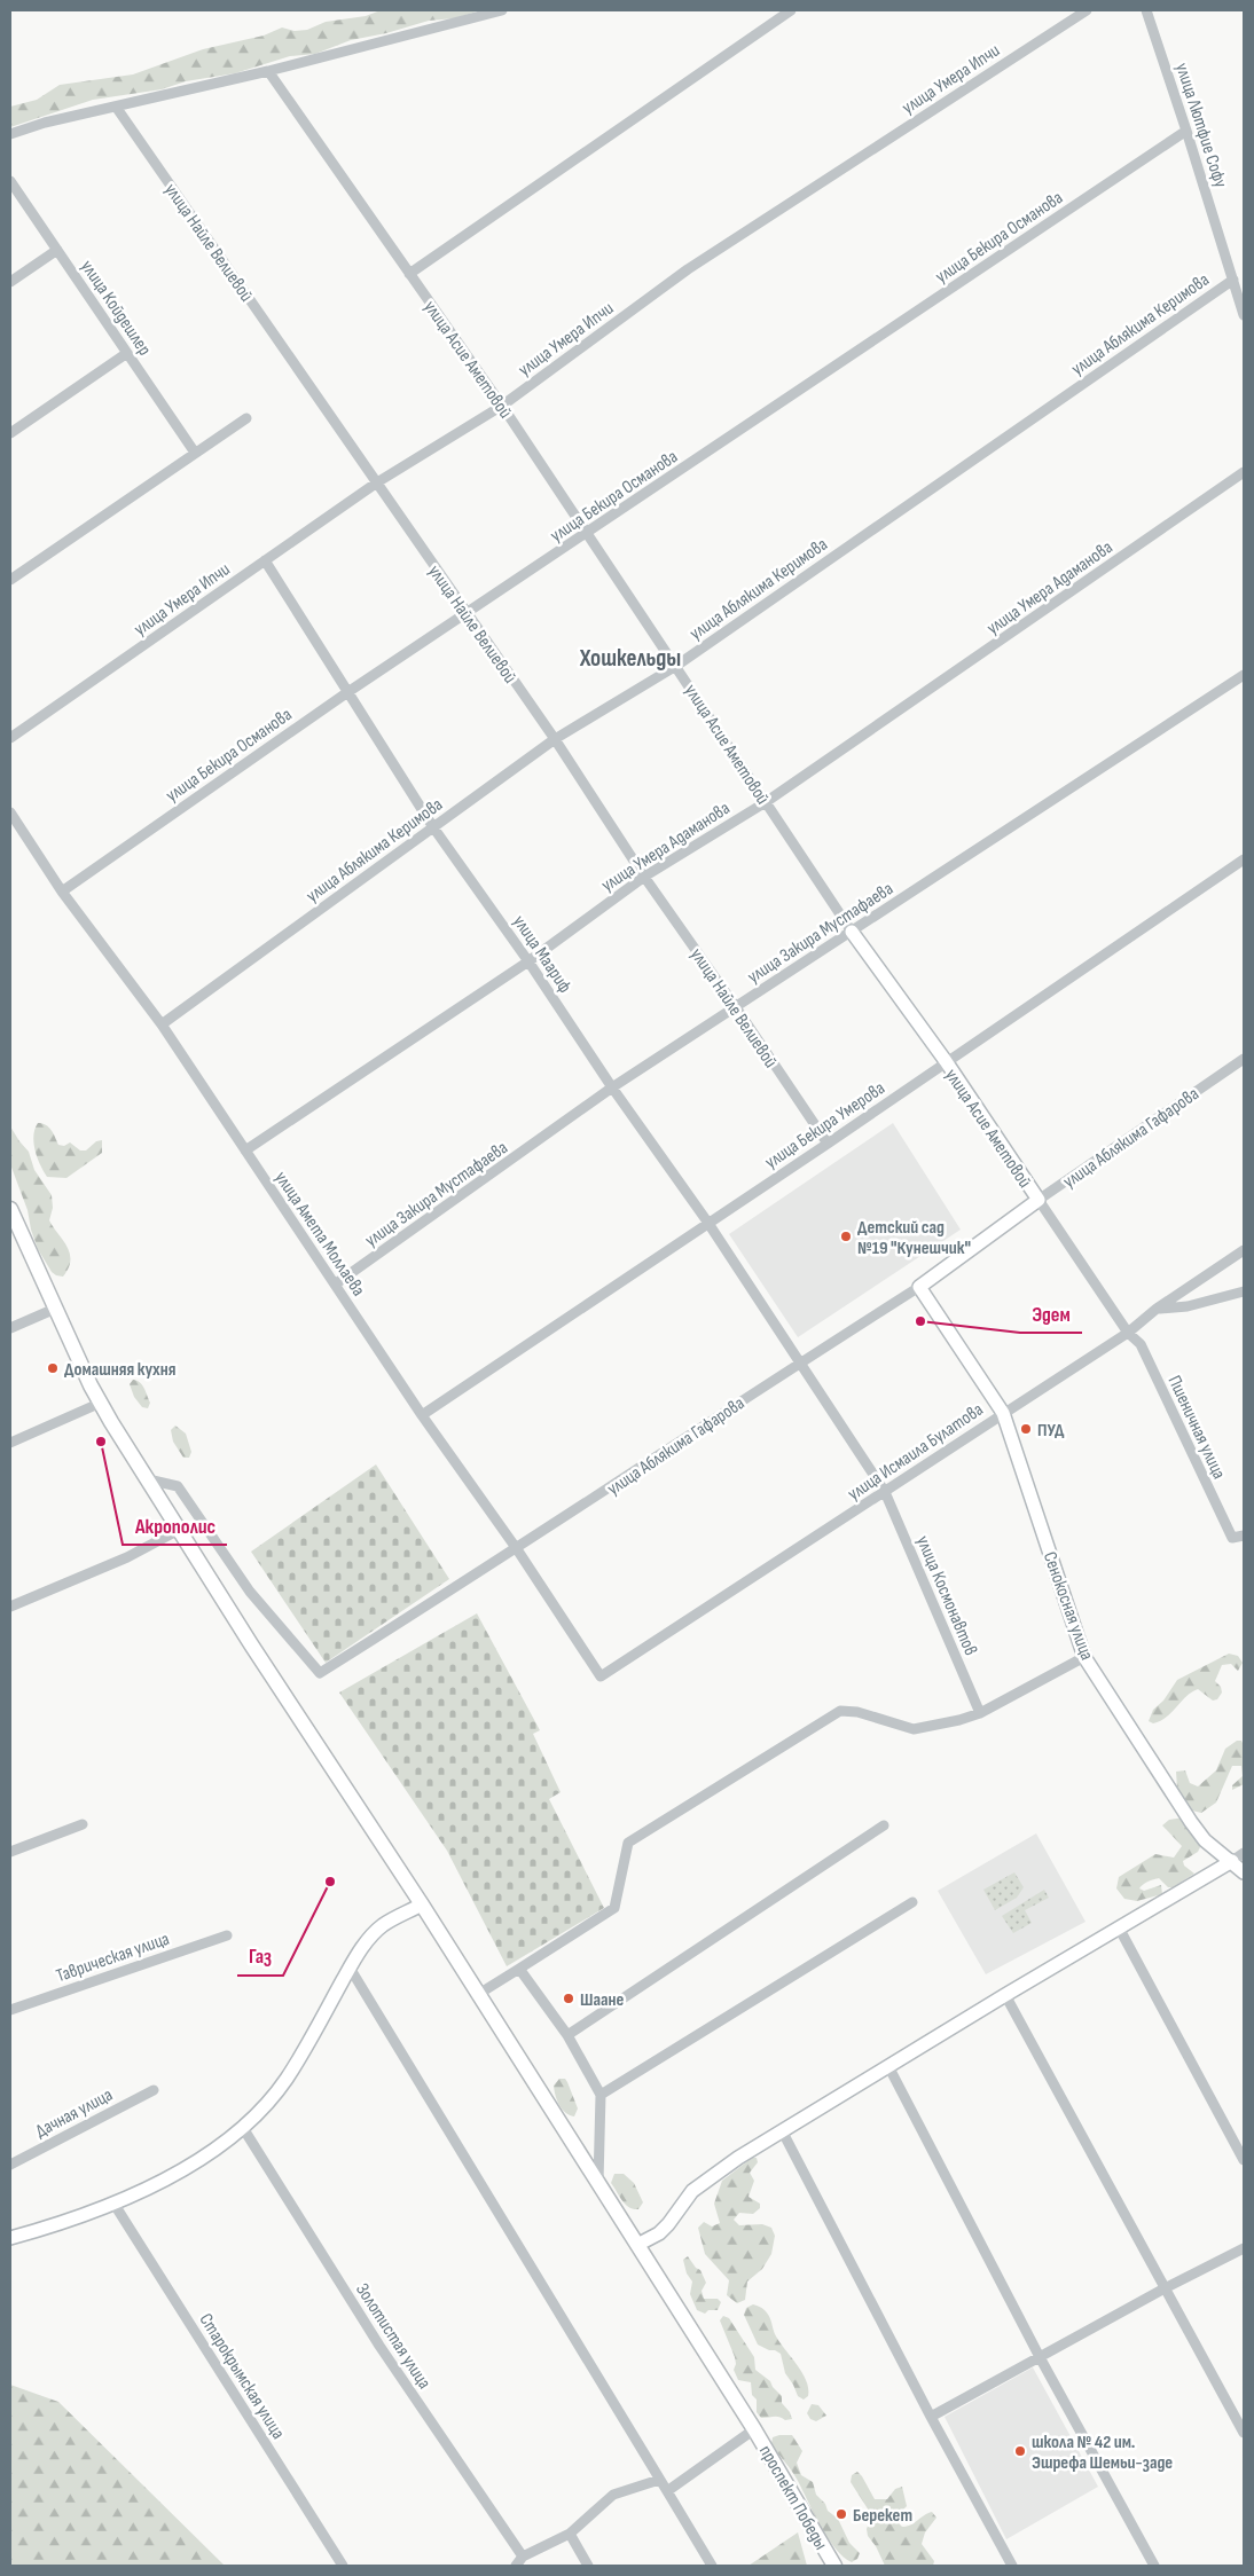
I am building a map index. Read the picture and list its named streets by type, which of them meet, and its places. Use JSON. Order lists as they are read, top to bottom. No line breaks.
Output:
{"streets":{"main road":["улица Асие Аметовой","улица Аблякима Гафарова","Сенокосная улица","проспект Победы"],"street":["улица Умера Ипчи","улица Лютфие Софу","улица Бекира Османова","улица Найле Велиевой","улица Койдешлер","улица Аблякима Керимова","улица Умера Адаманова","улица Закира Мустафаева","улица Маариф","улица Бекира Умерова","улица Амета Моллаева","Пшеничная улица","улица Исмаила Булатова","улица Космонавтов","Таврическая улица","Дачная улица","Золотистая улица","Старокрымская улица"]},"crossings":[["улица Умера Ипчи","улица Найле Велиевой"],["улица Умера Ипчи","улица Асие Аметовой"],["улица Умера Ипчи","улица Маариф"],["улица Лютфие Софу","улица Бекира Османова"],["улица Лютфие Софу","улица Аблякима Керимова"],["улица Бекира Османова","улица Найле Велиевой"],["улица Бекира Османова","улица Асие Аметовой"],["улица Бекира Османова","улица Маариф"],["улица Бекира Османова","улица Амета Моллаева"],["улица Найле Велиевой","улица Аблякима Керимова"],["улица Найле Велиевой","улица Умера Адаманова"],["улица Найле Велиевой","улица Закира Мустафаева"],["улица Найле Велиевой","улица Бекира Умерова"],["улица Аблякима Керимова","улица Асие Аметовой"],["улица Аблякима Керимова","улица Маариф"],["улица Аблякима Керимова","улица Амета Моллаева"],["улица Асие Аметовой","улица Умера Адаманова"],["улица Асие Аметовой","улица Закира Мустафаева"],["улица Асие Аметовой","улица Бекира Умерова"],["улица Асие Аметовой","улица Аблякима Гафарова"],["улица Асие Аметовой","Пшеничная улица"],["улица Асие Аметовой","улица Исмаила Булатова"],["улица Умера Адаманова","улица Маариф"],["улица Умера Адаманова","улица Амета Моллаева"],["улица Закира Мустафаева","улица Маариф"],["улица Закира Мустафаева","улица Амета Моллаева"],["улица Маариф","улица Бекира Умерова"],["улица Маариф","улица Аблякима Гафарова"],["улица Маариф","улица Космонавтов"],["улица Бекира Умерова","улица Амета Моллаева"],["улица Аблякима Гафарова","улица Амета Моллаева"],["улица Аблякима Гафарова","улица Космонавтов"],["улица Аблякима Гафарова","проспект Победы"],["улица Амета Моллаева","улица Исмаила Булатова"],["Пшеничная улица","улица Исмаила Булатова"],["улица Исмаила Булатова","улица Космонавтов"],["улица Исмаила Булатова","Сенокосная улица"]],"districts":["Хошкельды"],"places":["Детский сад №19 \"Кунешчик\"","Эдем","Домашняя кухня","ПУД","Акрополис","Газ","Шаане","школа № 42 им. Эшрефа Шемьи-заде","Берекет"]}
